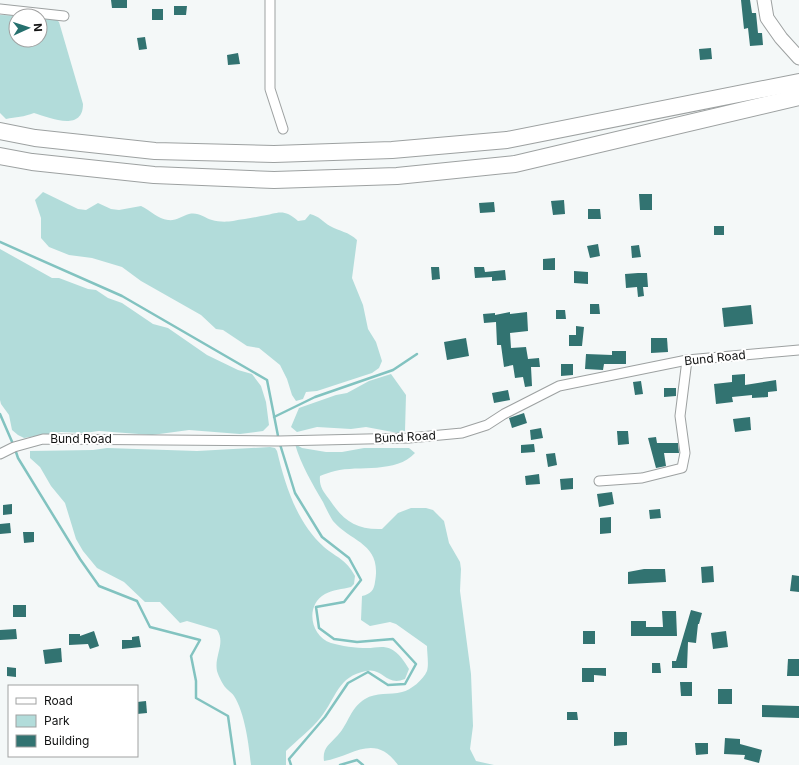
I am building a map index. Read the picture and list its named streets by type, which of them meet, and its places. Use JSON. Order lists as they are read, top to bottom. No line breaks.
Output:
{"streets":{"street":["Bund Road"]},"legend":["Road","Park","Building"],"north":"right"}
